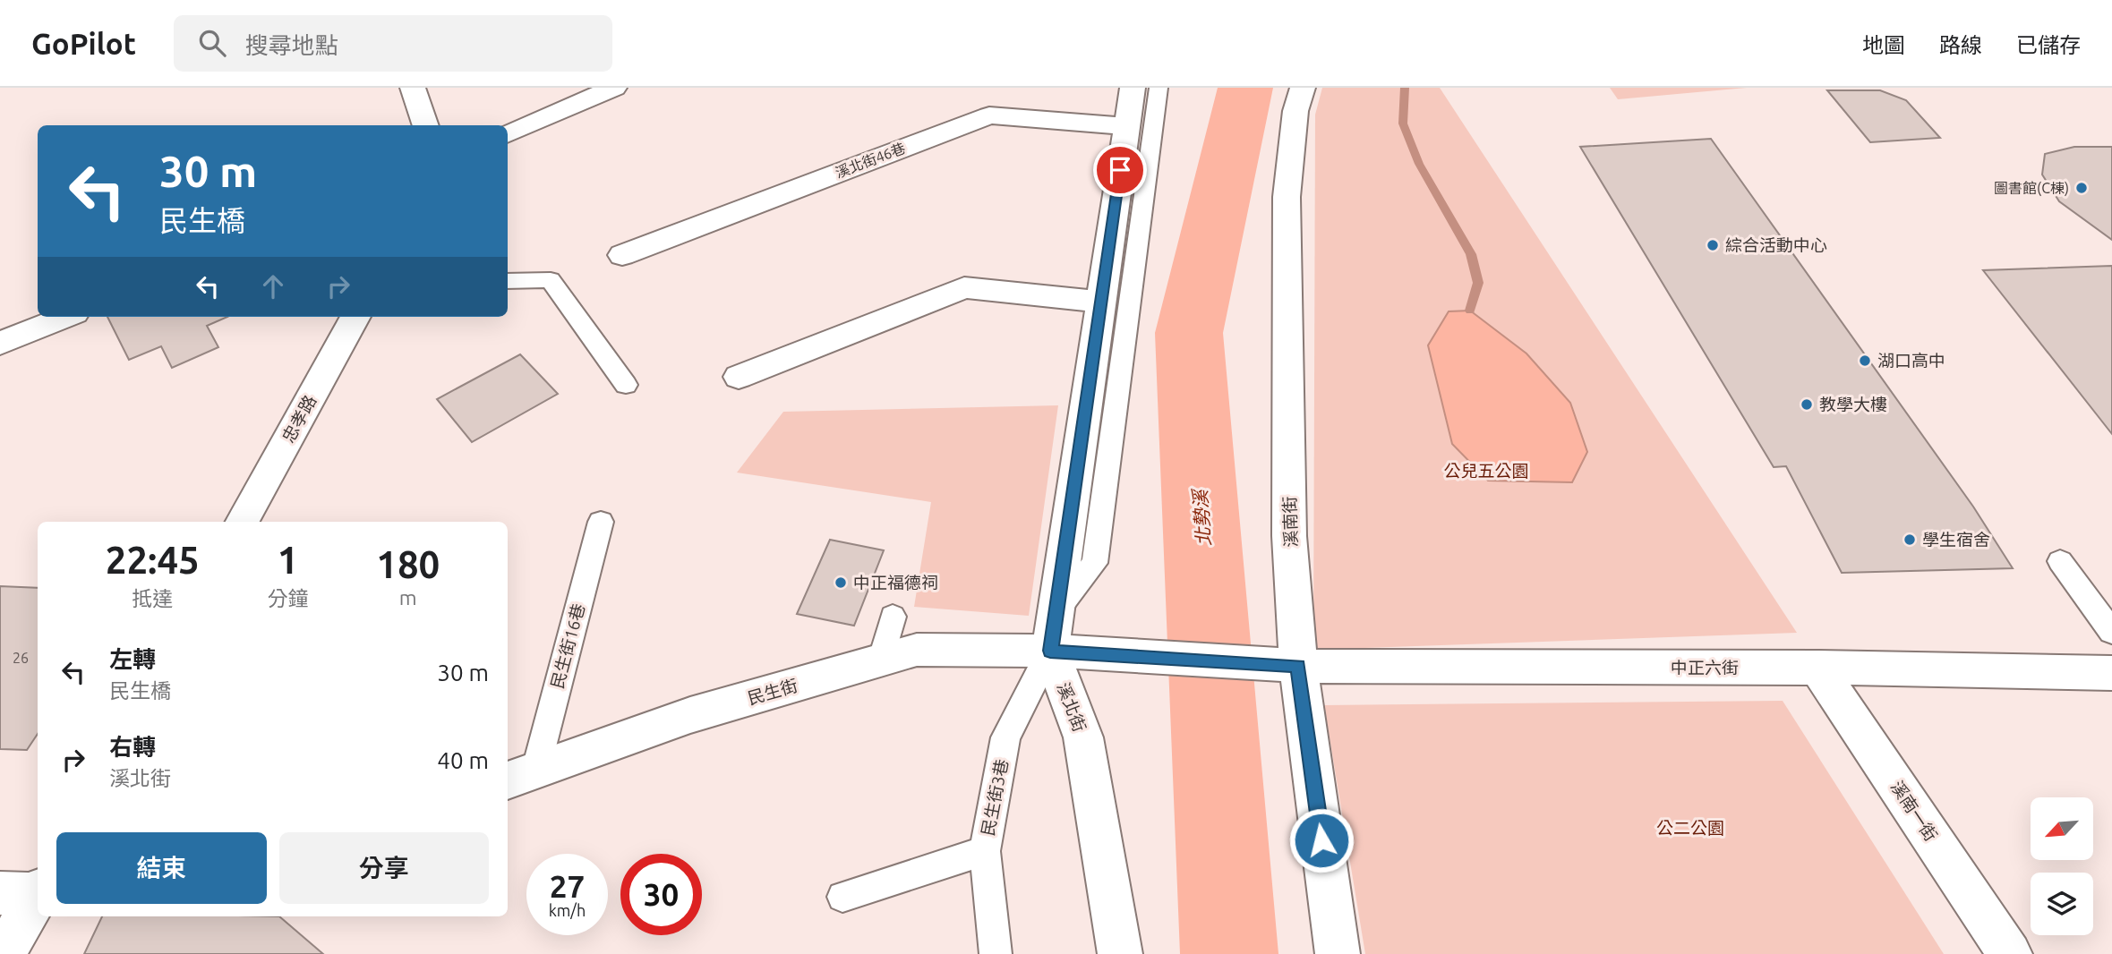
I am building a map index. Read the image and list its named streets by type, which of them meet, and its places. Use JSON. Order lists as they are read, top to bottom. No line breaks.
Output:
{"streets":{"street":["溪北街46巷","忠孝路","溪南街","中正六街","民生街","溪北街","溪南一街"],"lane":["民生街16巷","民生街3巷"]},"crossings":[["溪北街46巷","溪北街"],["溪南街","中正六街"],["民生街16巷","民生街"],["中正六街","民生街"],["中正六街","溪北街"],["中正六街","民生街3巷"],["中正六街","溪南一街"],["民生街","溪北街"],["民生街","民生街3巷"],["溪北街","民生街3巷"]],"water":["北勢溪"],"parks":["公兒五公園","公二公園"],"places":["圖書館(C棟)","綜合活動中心","湖口高中","教學大樓","學生宿舍","中正福德祠"],"house_numbers":["26"],"north":"bottom left","page":{"header":"GoPilot","search":"搜尋地點","nav":["地圖","路線","已儲存"],"turn":["30 m","民生橋"],"eta":["22:45","抵達","1","分鐘","180","m"],"list":[{"name":"左轉","note":"民生橋","value":"30 m"},{"name":"右轉","note":"溪北街","value":"40 m"}],"buttons":["結束","分享"],"speed":"27 km/h","limit":"30"}}
